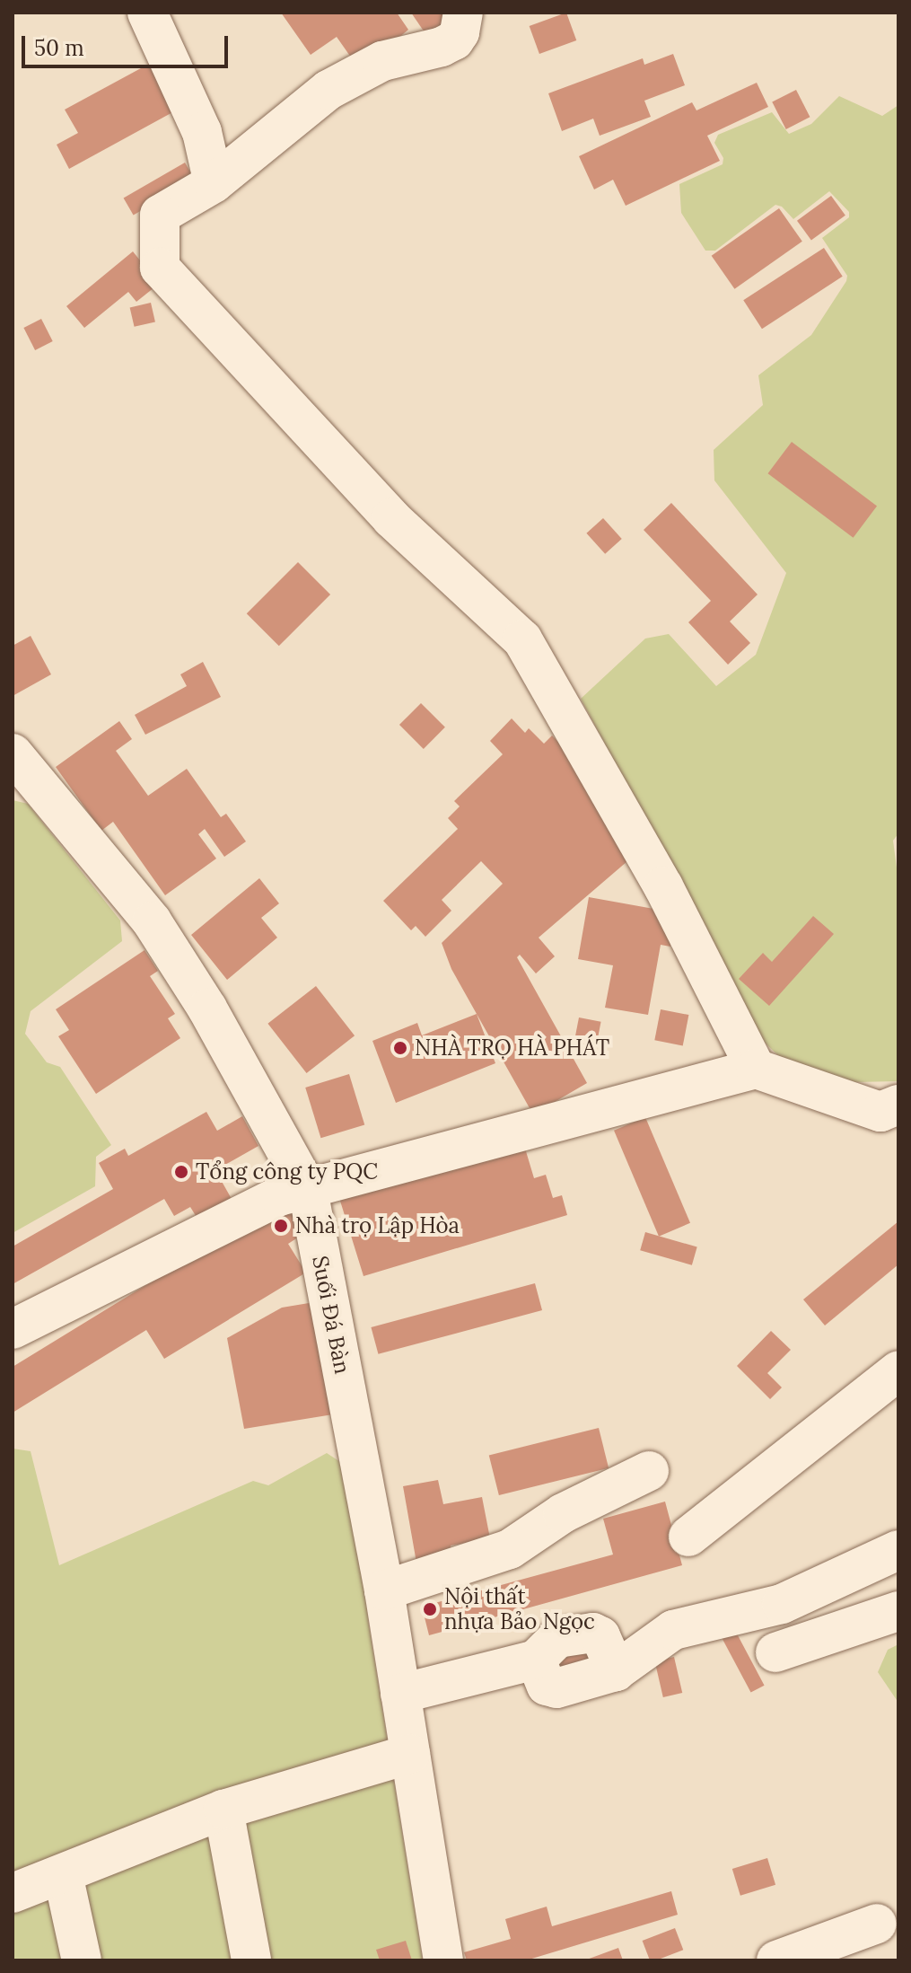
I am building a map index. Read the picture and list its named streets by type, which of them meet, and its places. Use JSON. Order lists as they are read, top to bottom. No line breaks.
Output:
{"streets":{"street":["Suối Đá Bàn"]},"places":["NHÀ TRỌ HÀ PHÁT","Tổng công ty PQC","Nhà trọ Lập Hòa","Nội thất nhựa Bảo Ngọc"],"scale_bar":"50 m"}
